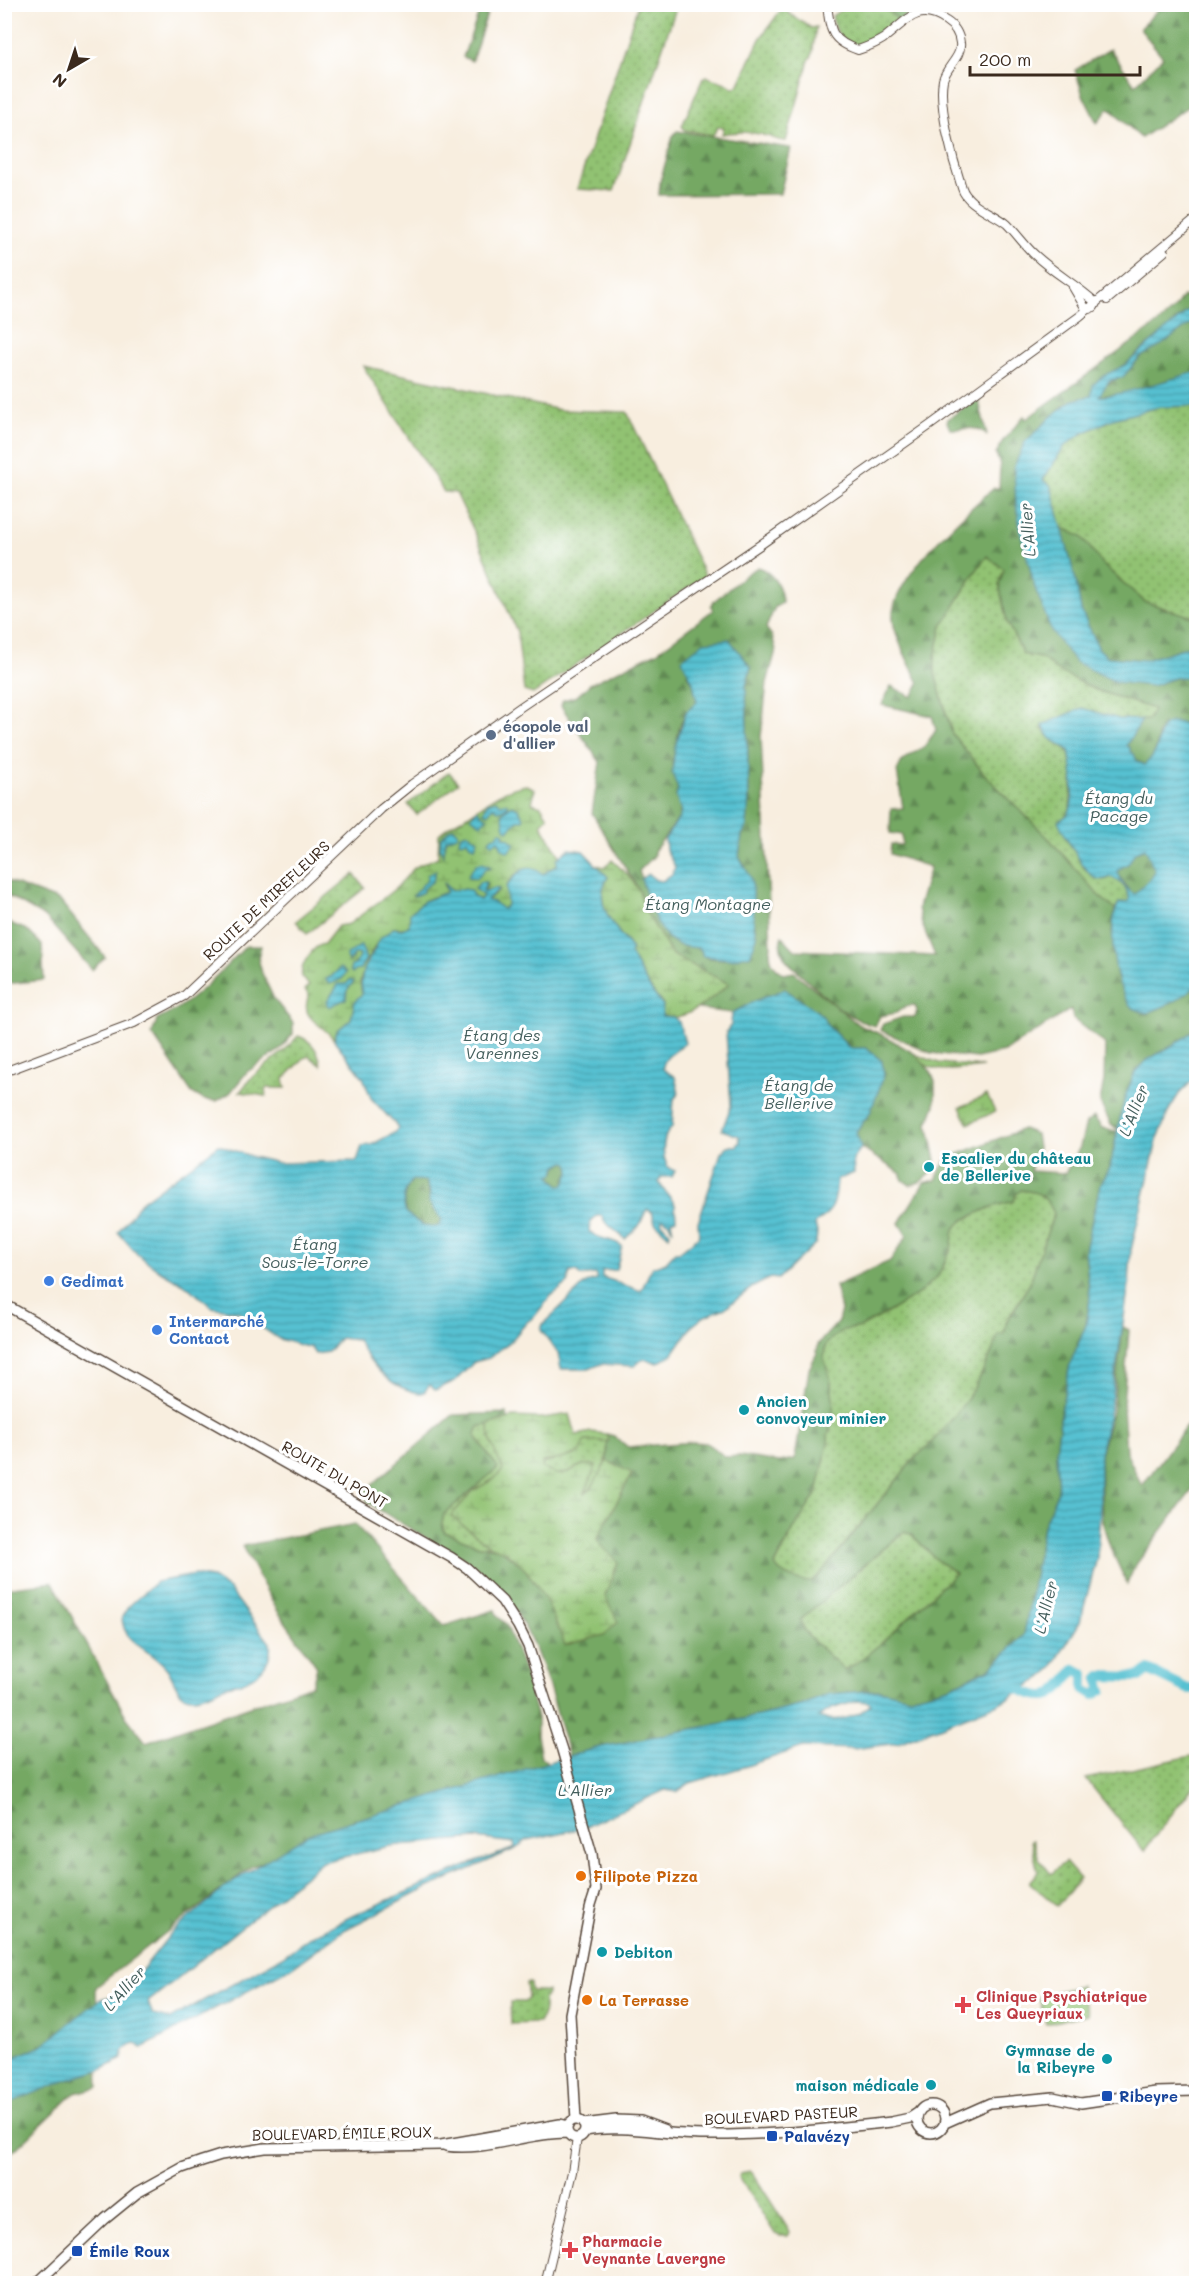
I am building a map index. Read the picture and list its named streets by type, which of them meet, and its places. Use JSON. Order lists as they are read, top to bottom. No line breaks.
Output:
{"streets":{"main road":["ROUTE DU PONT","BOULEVARD PASTEUR","BOULEVARD ÉMILE ROUX"],"street":["ROUTE DE MIREFLEURS"]},"crossings":[["ROUTE DU PONT","BOULEVARD PASTEUR"],["ROUTE DU PONT","BOULEVARD ÉMILE ROUX"],["BOULEVARD PASTEUR","BOULEVARD ÉMILE ROUX"]],"water":["L'Allier","Étang du Pacage","Étang Montagne","Étang des Varennes","Étang de Bellerive","Étang Sous-le-Torre"],"places":{"other":["écopole val d'allier","Escalier du château de Bellerive","Gedimat","Intermarché Contact","Ancien convoyeur minier","Filipote Pizza","Debiton","La Terrasse","Gymnase de la Ribeyre","maison médicale"],"health":["Clinique Psychiatrique Les Queyriaux","Pharmacie Veynante Lavergne"],"transit":["Ribeyre","Palavézy","Émile Roux"]},"scale_bar":"200 m","north":"bottom left"}
